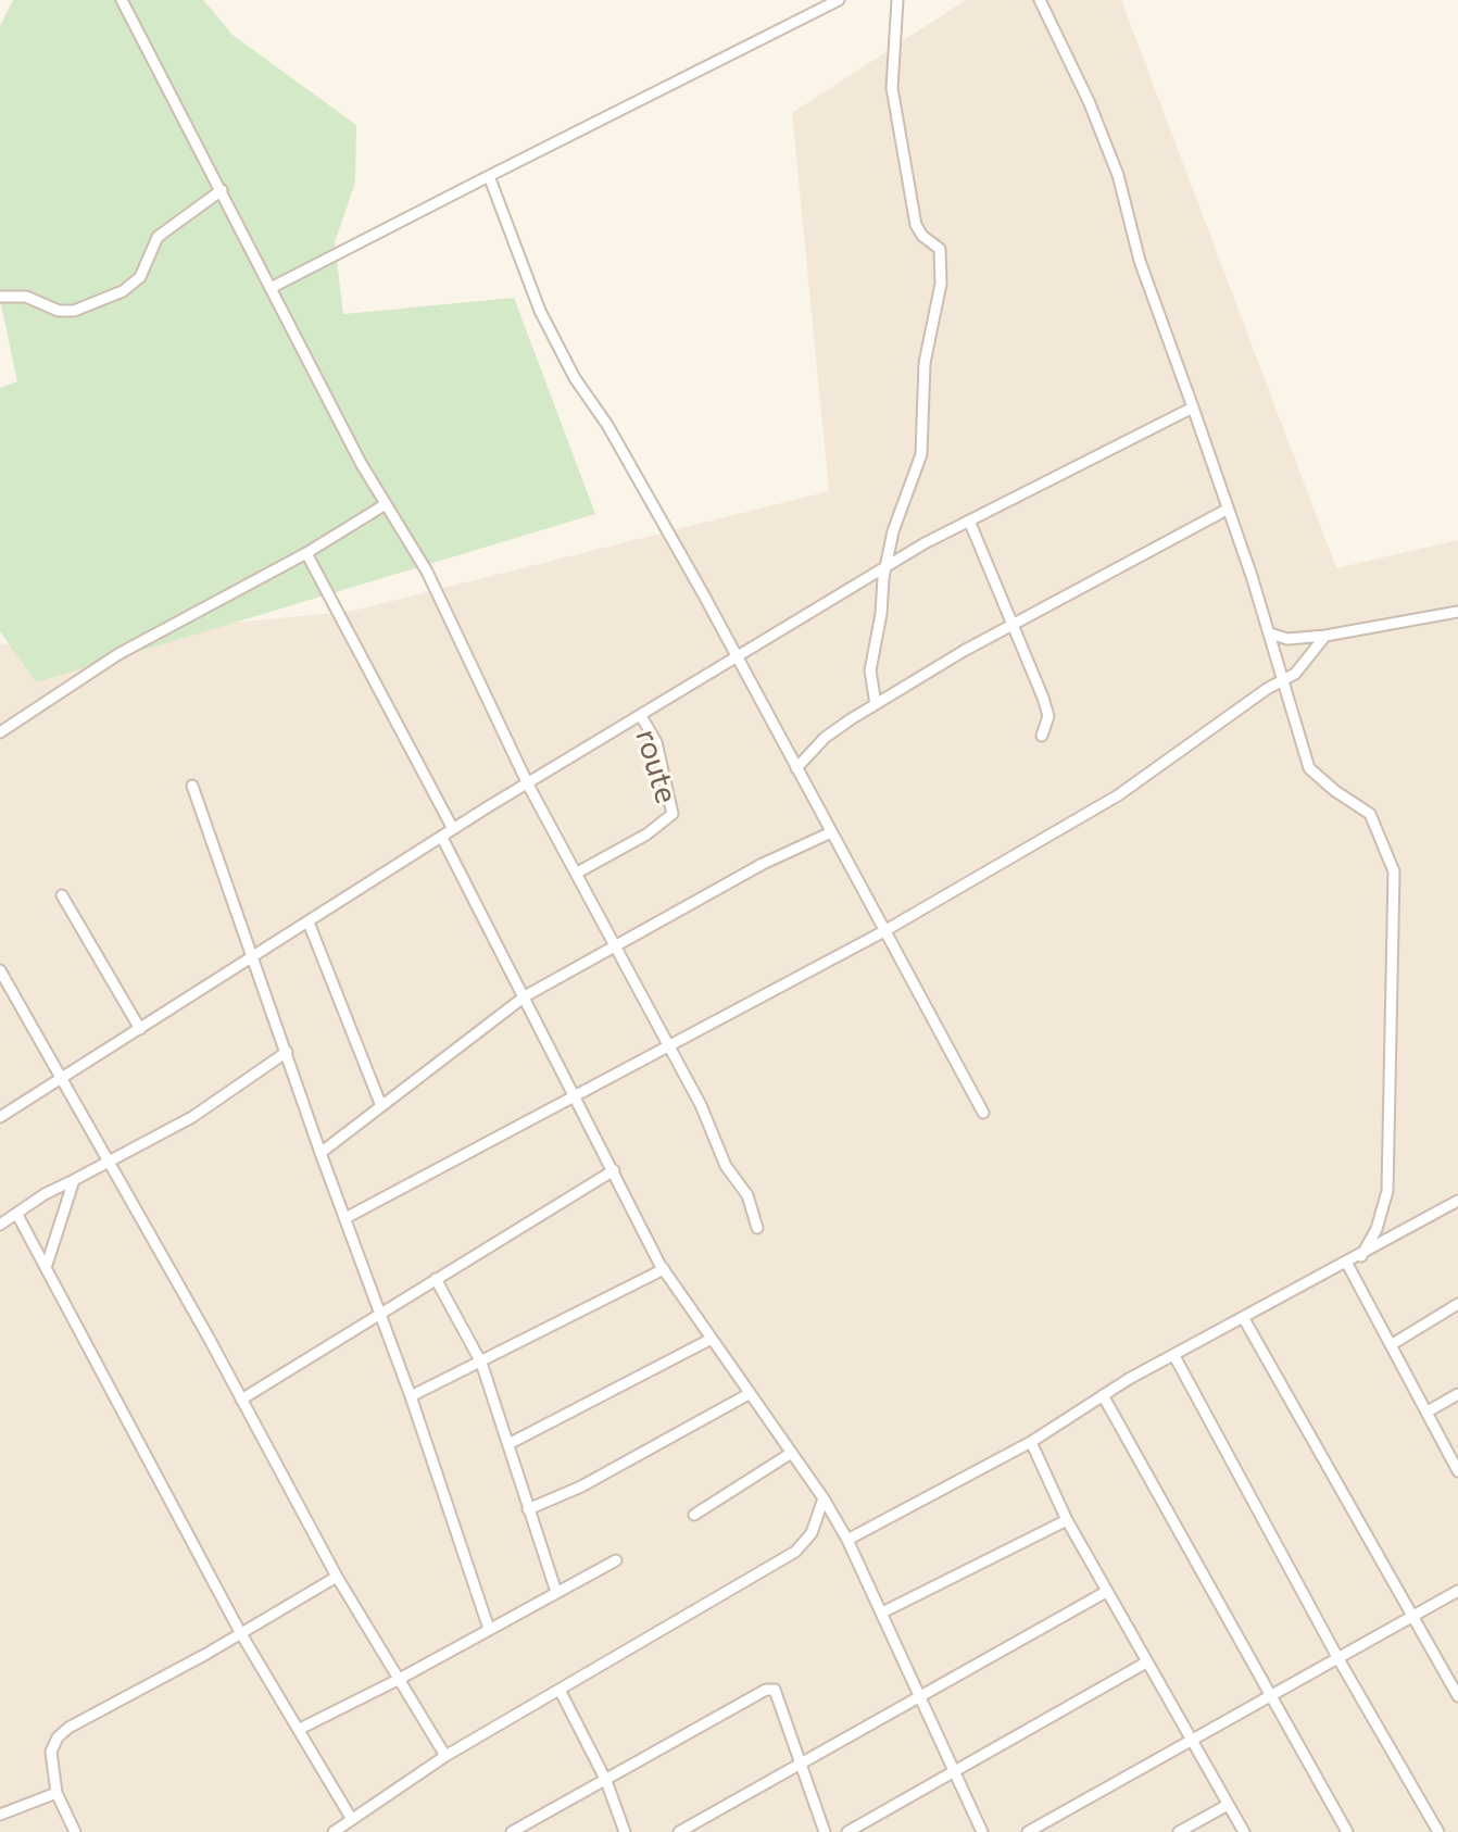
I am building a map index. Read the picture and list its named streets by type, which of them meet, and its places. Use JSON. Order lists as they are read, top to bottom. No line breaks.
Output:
{"streets":{"street":["route"]}}
